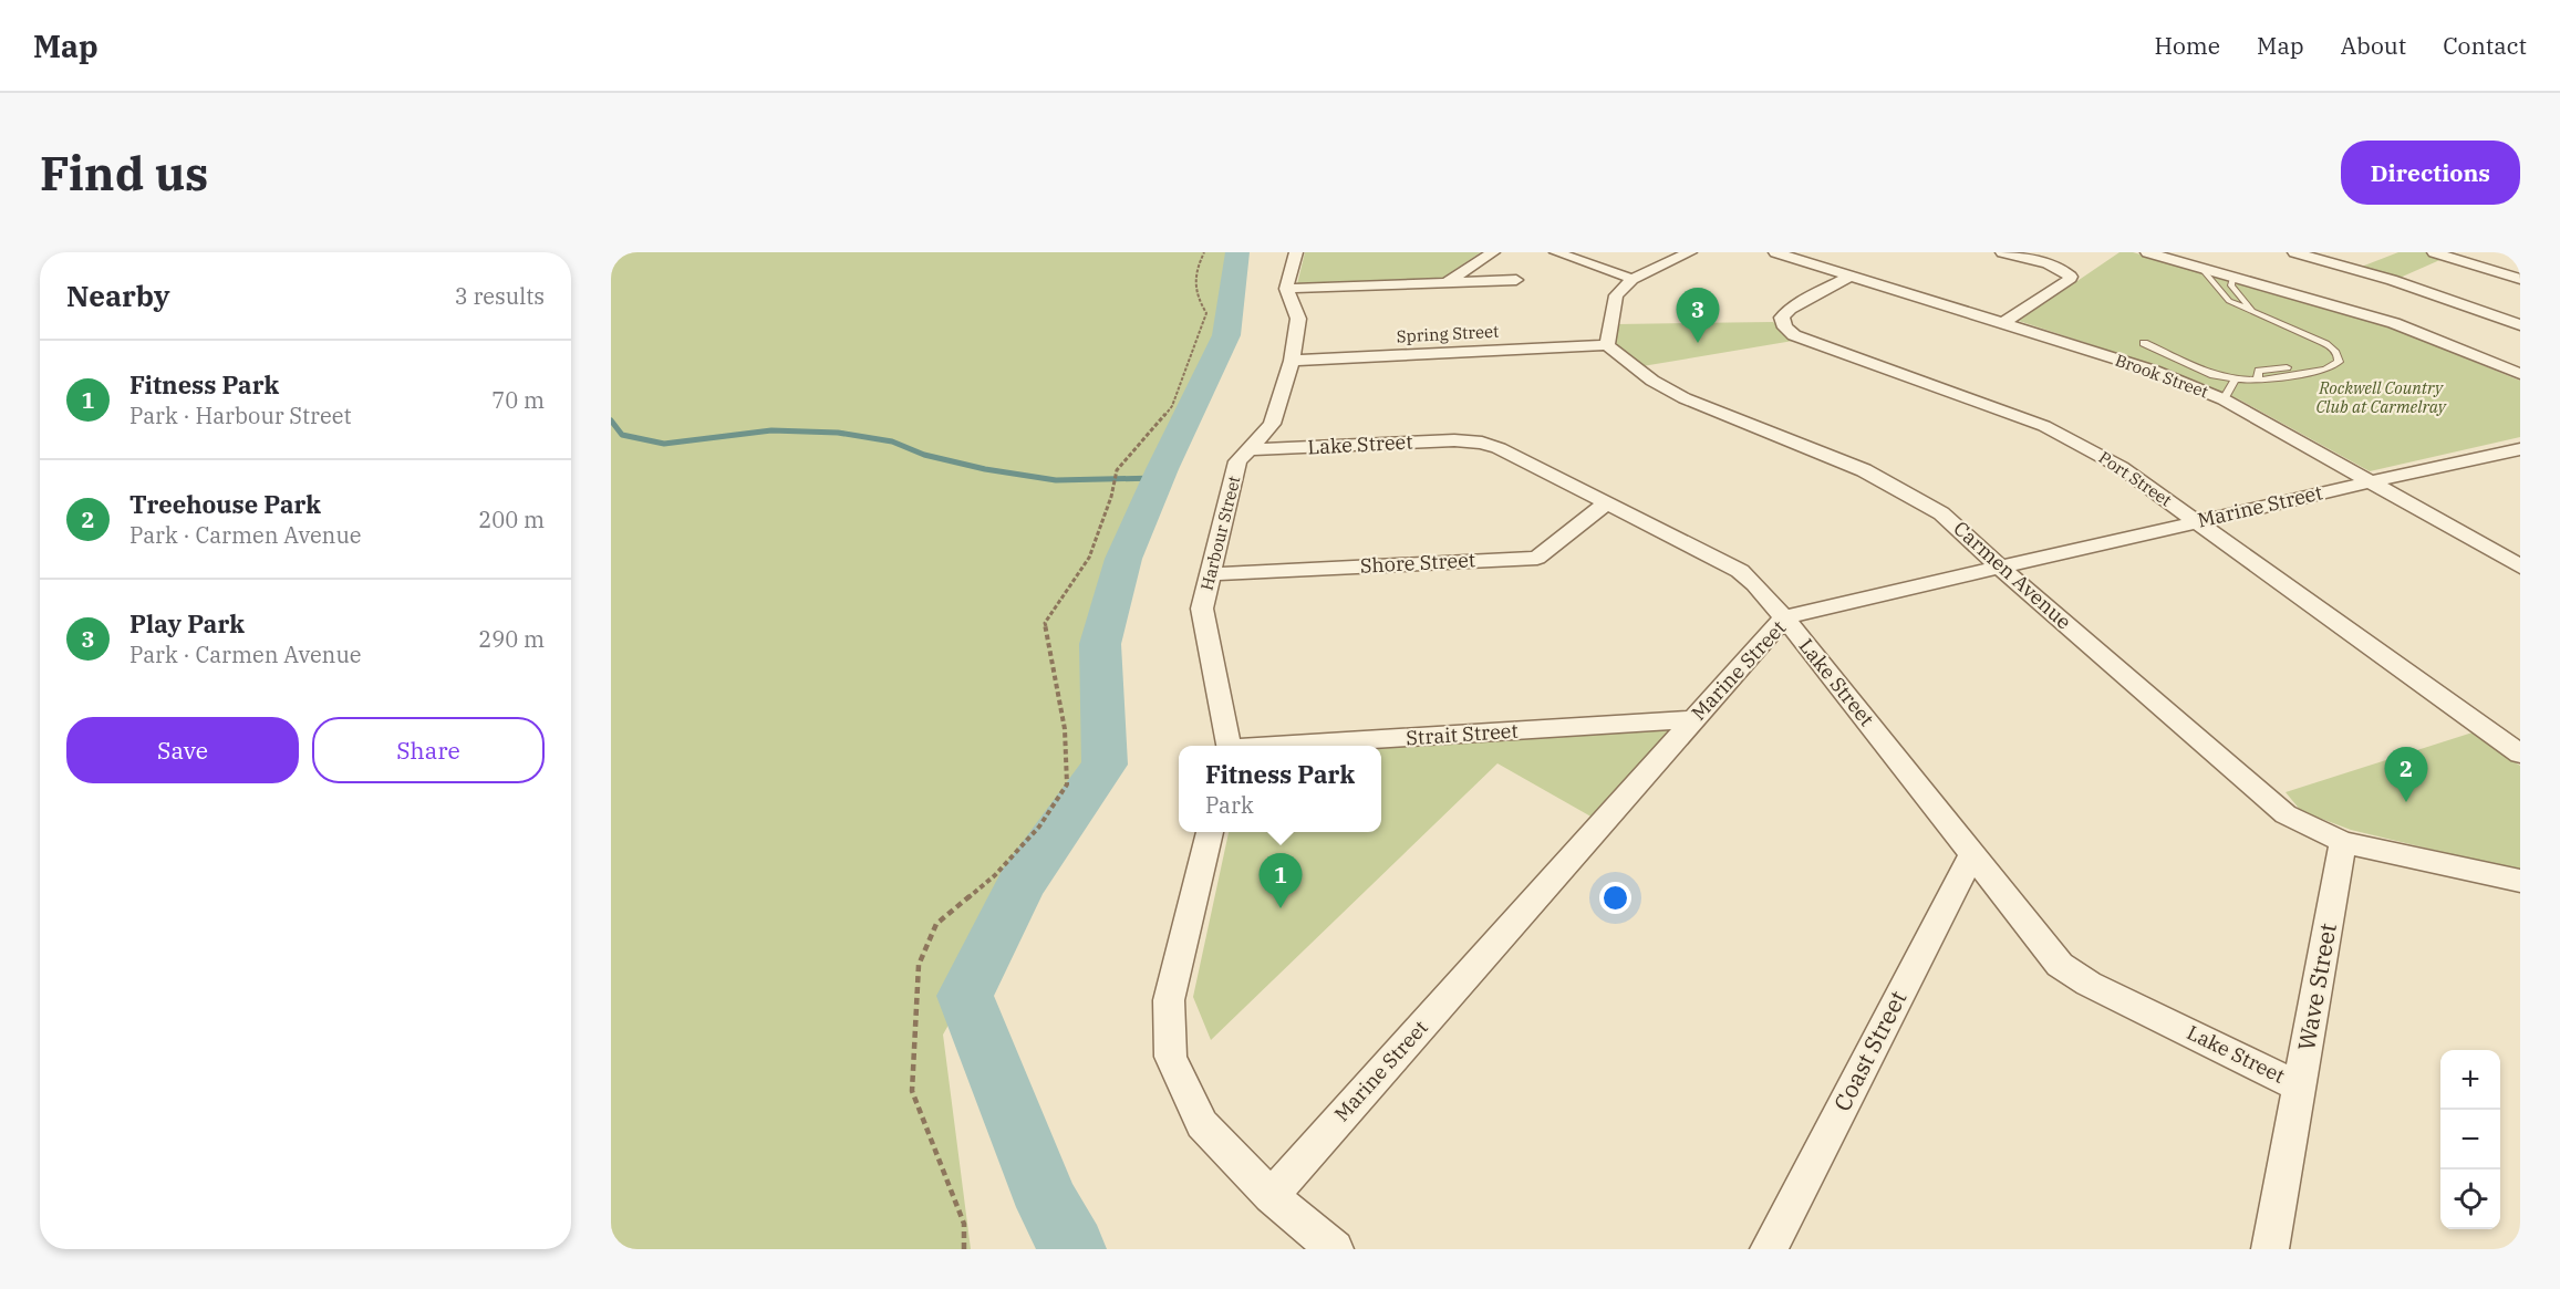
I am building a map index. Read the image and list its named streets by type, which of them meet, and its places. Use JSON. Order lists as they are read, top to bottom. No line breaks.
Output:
{"streets":{"street":["Spring Street","Brook Street","Lake Street","Port Street","Marine Street","Harbour Street","Shore Street","Carmen Avenue","Strait Street","Wave Street","Coast Street"]},"crossings":[["Spring Street","Harbour Street"],["Spring Street","Carmen Avenue"],["Brook Street","Port Street"],["Brook Street","Marine Street"],["Lake Street","Marine Street"],["Lake Street","Harbour Street"],["Lake Street","Shore Street"],["Lake Street","Wave Street"],["Lake Street","Coast Street"],["Port Street","Marine Street"],["Marine Street","Carmen Avenue"],["Marine Street","Strait Street"],["Harbour Street","Shore Street"],["Carmen Avenue","Wave Street"]],"parks":["Rockwell Country Club at Carmelray"],"page":{"header":"Map","nav":["Home","Map","About","Contact"],"buttons":["Directions",["Save","Share"]],"title":"Find us","heading":["Nearby","3 results"],"pins":["3","2","1"],"list":[{"mark":"1","name":"Fitness Park","note":"Park · Harbour Street","value":"70 m"},{"mark":"2","name":"Treehouse Park","note":"Park · Carmen Avenue","value":"200 m"},{"mark":"3","name":"Play Park","note":"Park · Carmen Avenue","value":"290 m"}],"popup":["Fitness Park","Park"],"map_buttons":["+","−"]}}
